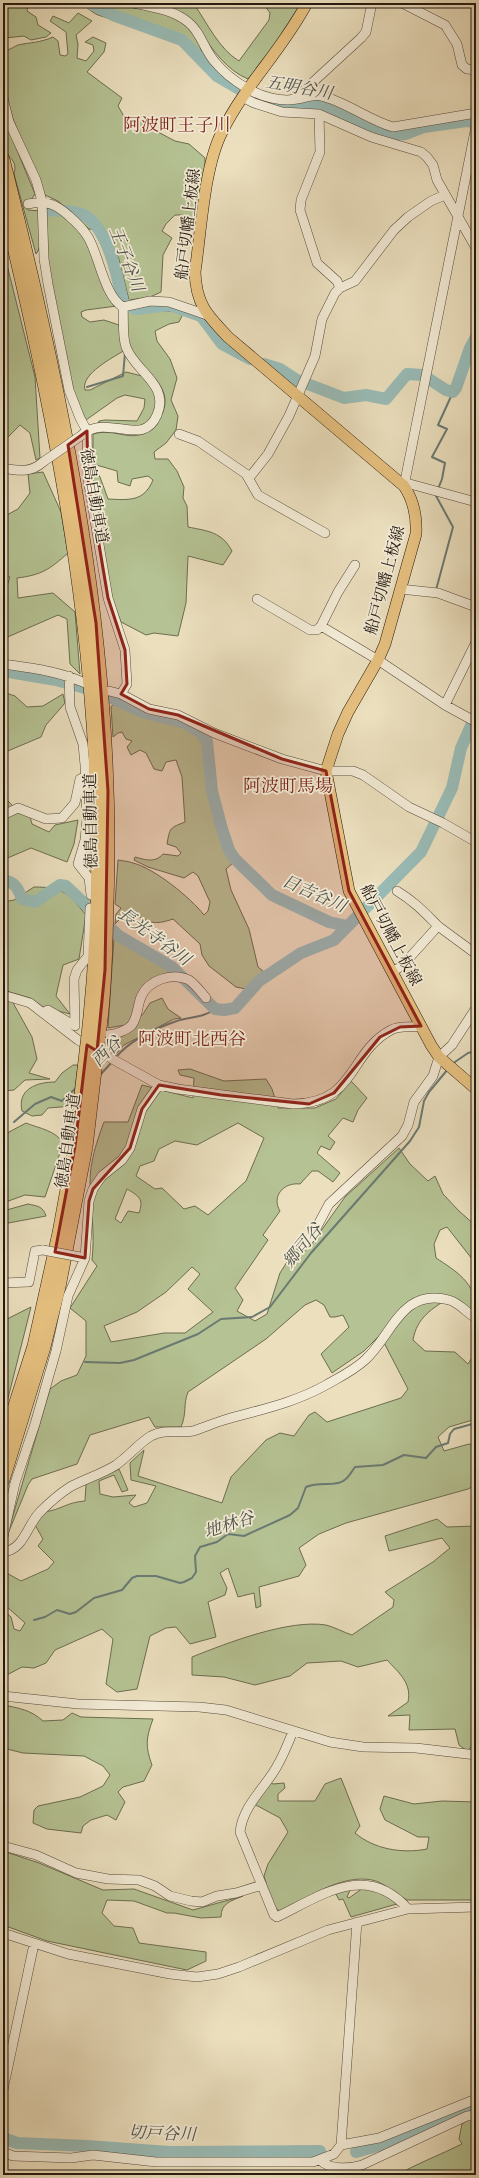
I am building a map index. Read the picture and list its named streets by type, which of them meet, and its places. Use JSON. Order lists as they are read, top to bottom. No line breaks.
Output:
{"streets":{"highway":["徳島自動車道"],"main road":["船戸切幡上板線"]},"districts":["阿波町王子川","阿波町馬場","阿波町北西谷"],"water":["五明谷川","王子谷川","日吉谷川","長光寺谷川","西谷","郷司谷","地林谷","切戸谷川"]}
